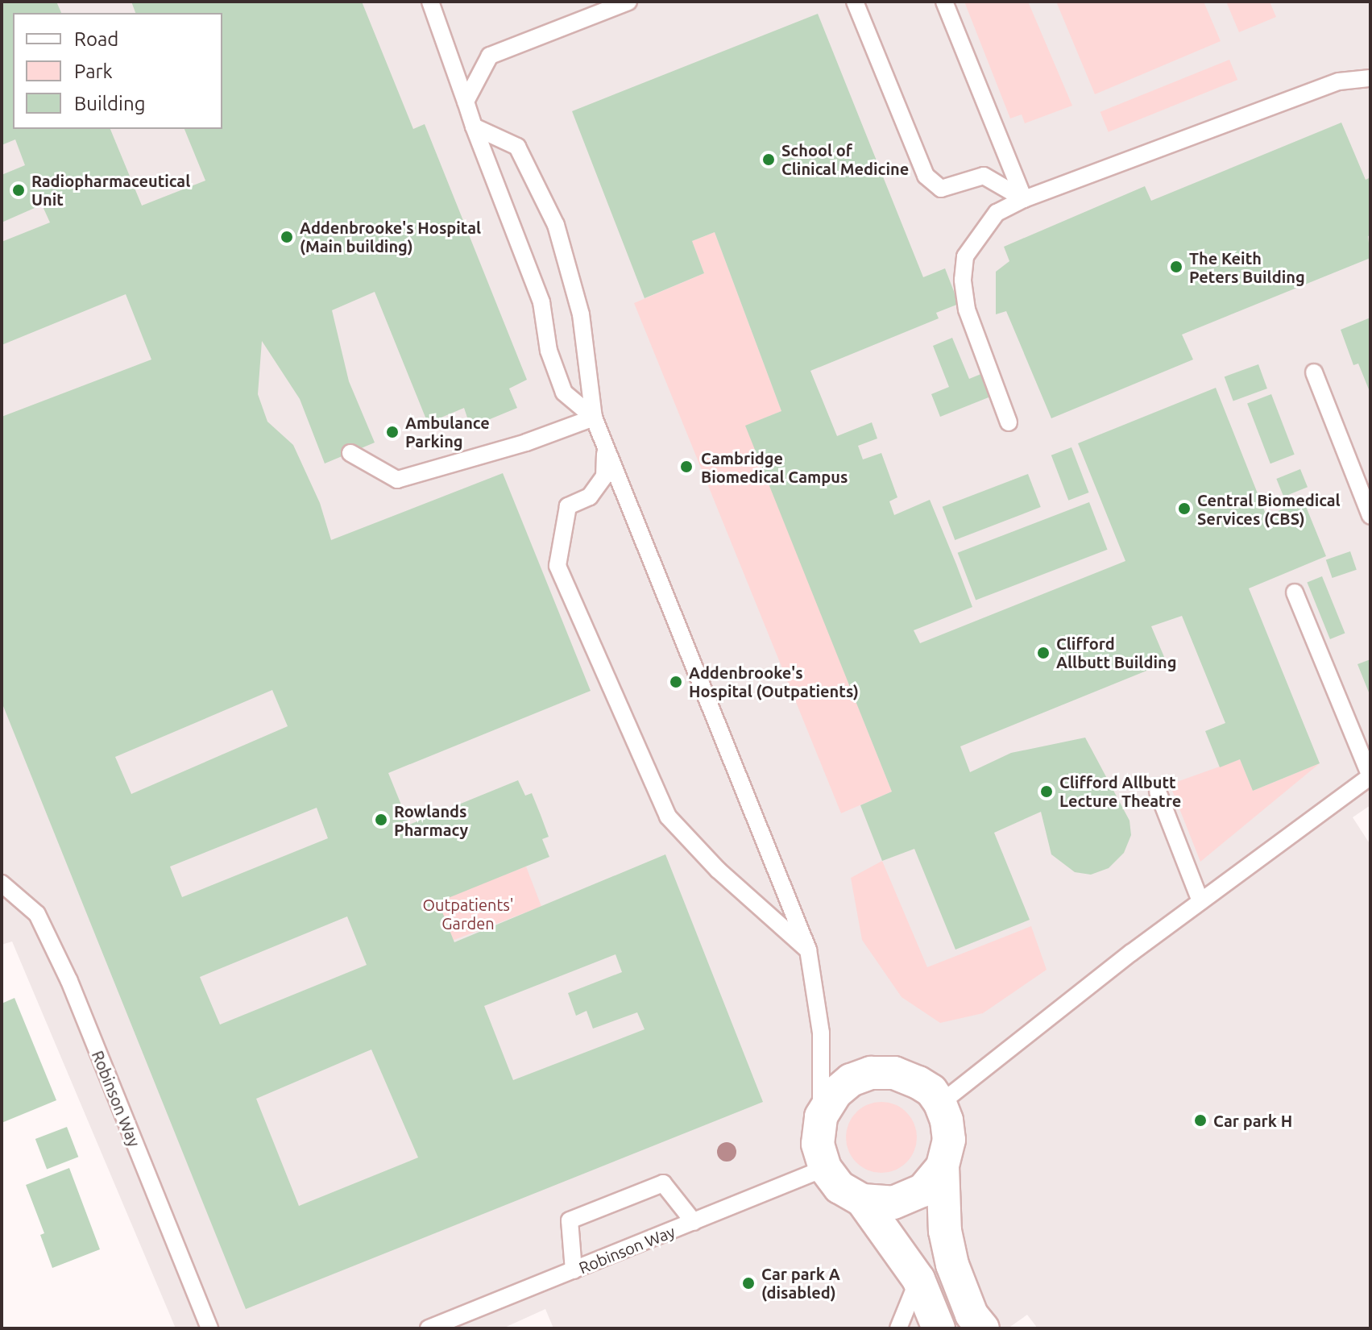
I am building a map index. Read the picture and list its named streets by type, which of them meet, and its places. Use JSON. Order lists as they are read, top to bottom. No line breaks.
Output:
{"streets":{"lane":["Robinson Way"]},"parks":["Outpatients' Garden"],"places":["School of Clinical Medicine","Radiopharmaceutical Unit","Addenbrooke's Hospital (Main building)","The Keith Peters Building","Ambulance Parking","Cambridge Biomedical Campus","Central Biomedical Services (CBS)","Clifford Allbutt Building","Addenbrooke's Hospital (Outpatients)","Clifford Allbutt Lecture Theatre","Rowlands Pharmacy","Car park H","Car park A (disabled)"],"legend":["Road","Park","Building"]}
